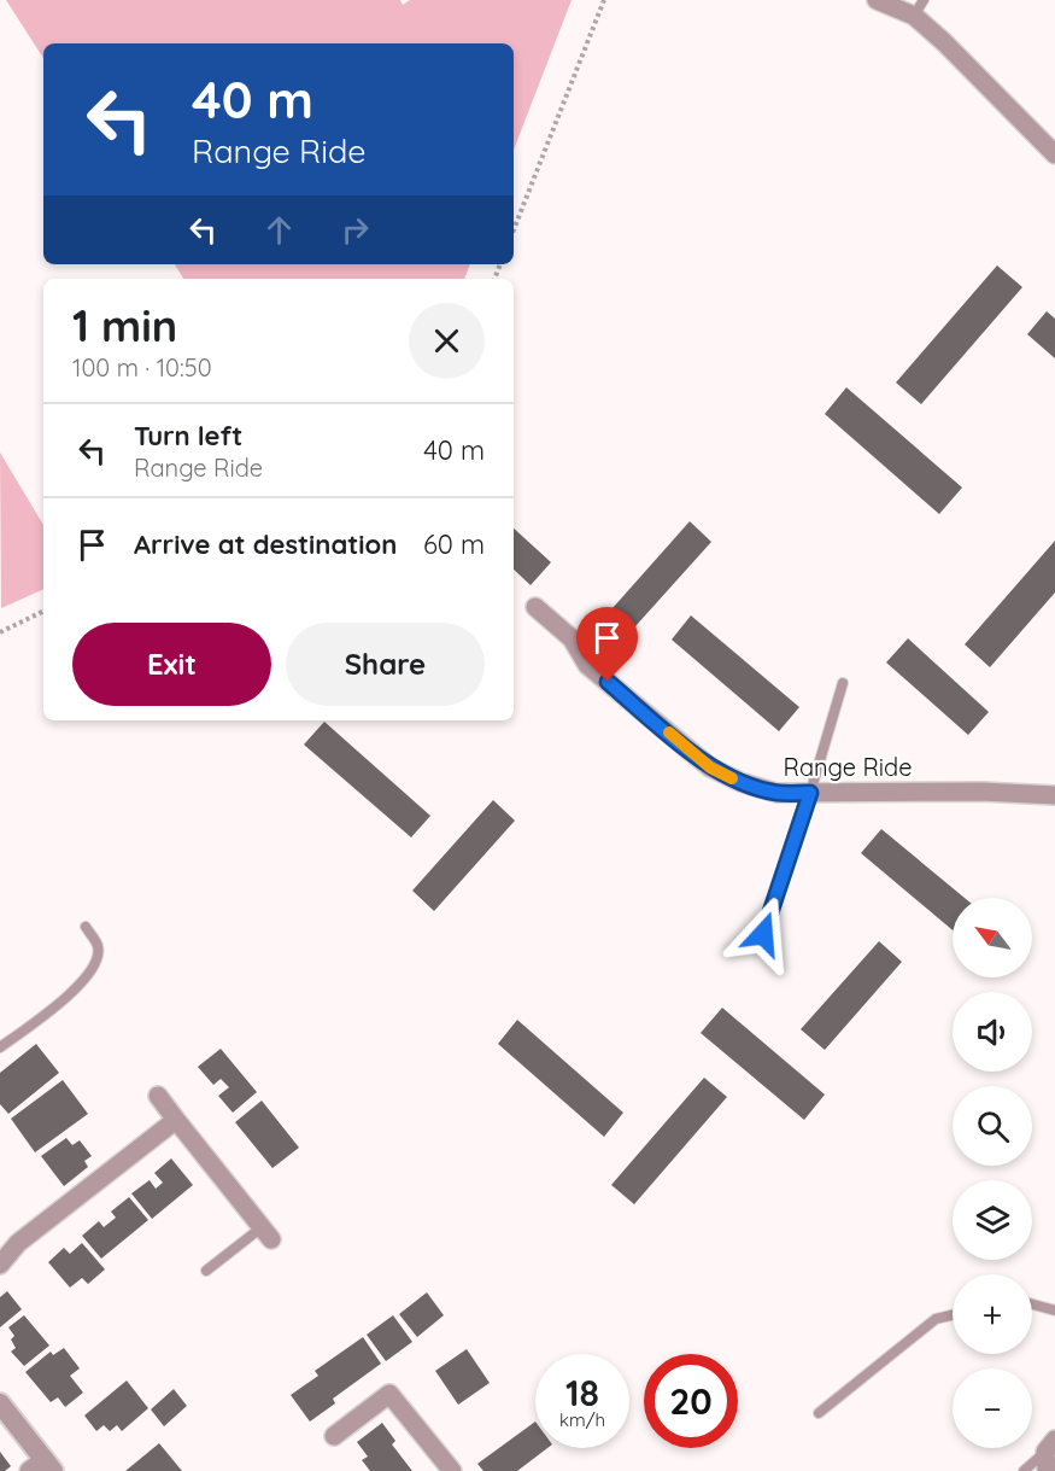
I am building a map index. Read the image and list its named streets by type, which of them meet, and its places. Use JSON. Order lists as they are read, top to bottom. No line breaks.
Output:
{"streets":{"street":["Range Ride"]},"north":"top left","page":{"turn":["40 m","Range Ride"],"heading":["1 min","100 m · 10:50"],"list":[{"name":"Turn left","note":"Range Ride","value":"40 m"},{"name":"Arrive at destination","value":"60 m"}],"buttons":["Exit","Share"],"map_buttons":["+","−"],"speed":"18 km/h","limit":"20"}}
